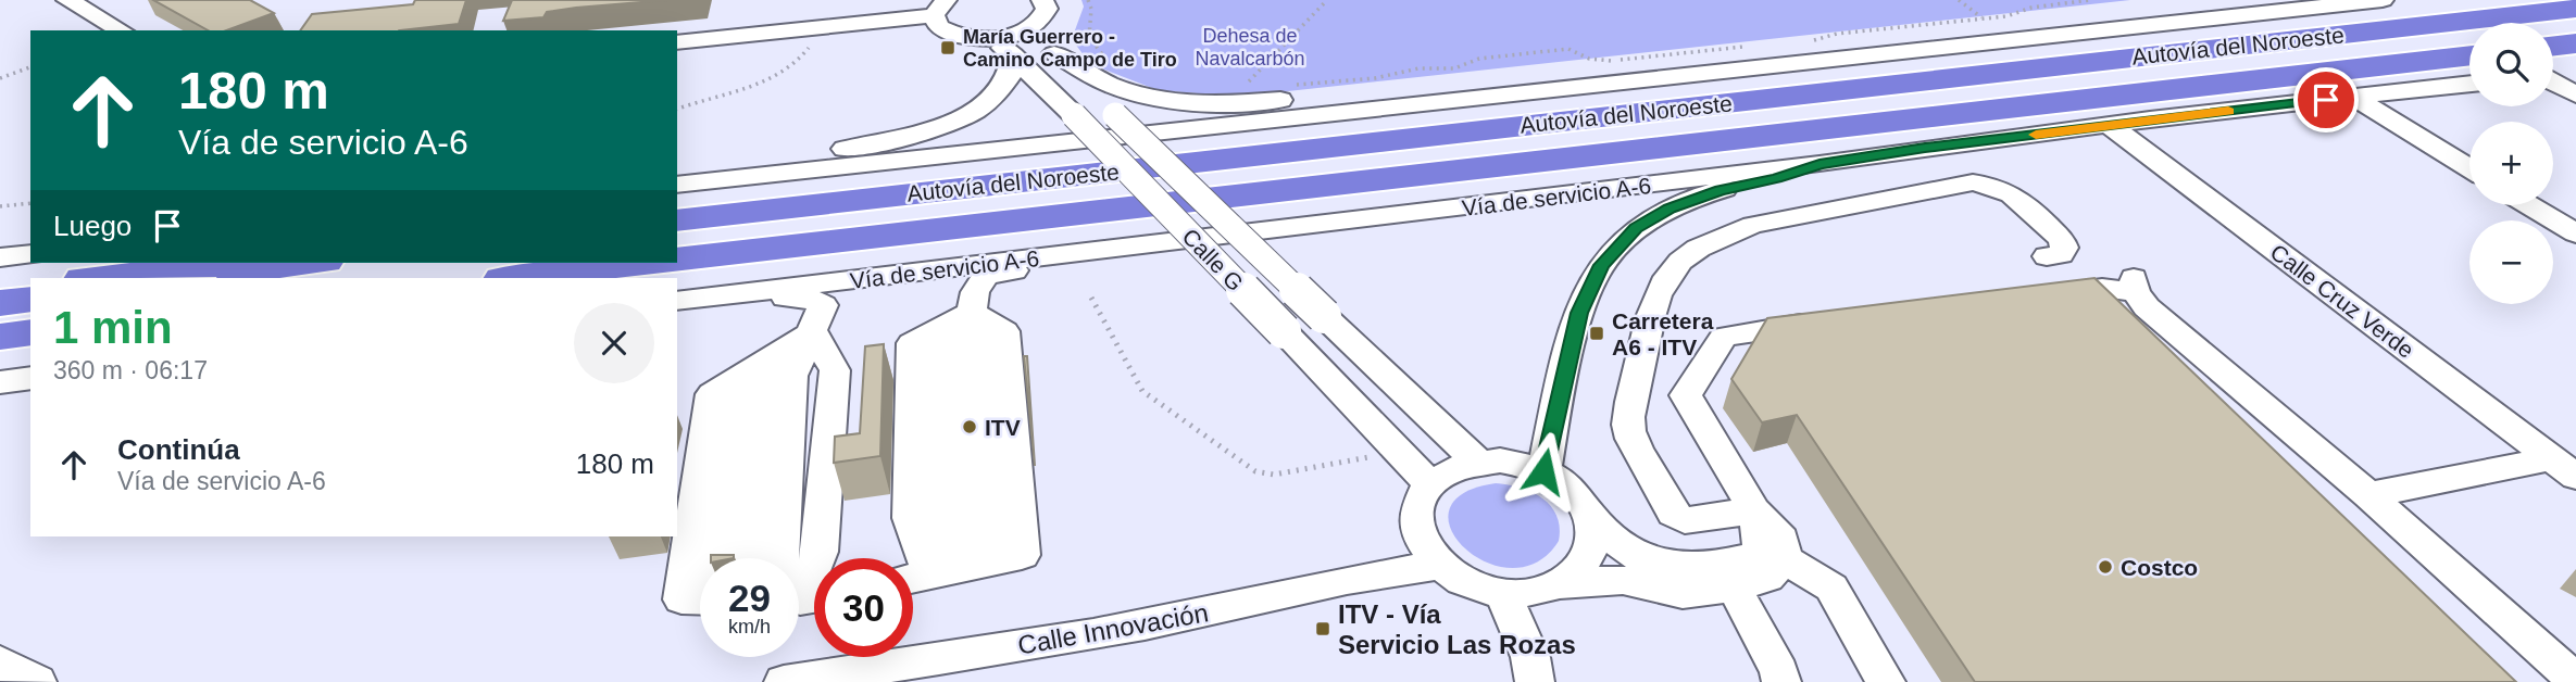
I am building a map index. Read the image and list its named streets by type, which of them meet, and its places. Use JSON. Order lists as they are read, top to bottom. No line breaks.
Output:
{"streets":{"highway":["Autovía del Noroeste"],"street":["Vía de servicio A-6","Calle G","Calle Cruz Verde","Calle Innovación"]},"crossings":[["Vía de servicio A-6","Calle Cruz Verde"],["Calle G","Calle Innovación"]],"parks":["Dehesa de Navalcarbón"],"places":{"transit":["María Guerrero - Camino Campo de Tiro","Carretera A6 - ITV","ITV - Vía Servicio Las Rozas"],"other":["ITV","Costco"]},"page":{"map_buttons":["+","−"],"turn":["180 m","Vía de servicio A-6"],"then":"Luego","heading":["1 min","360 m · 06:17"],"list":[{"name":"Continúa","note":"Vía de servicio A-6","value":"180 m"}],"speed":"29 km/h","limit":"30"}}
